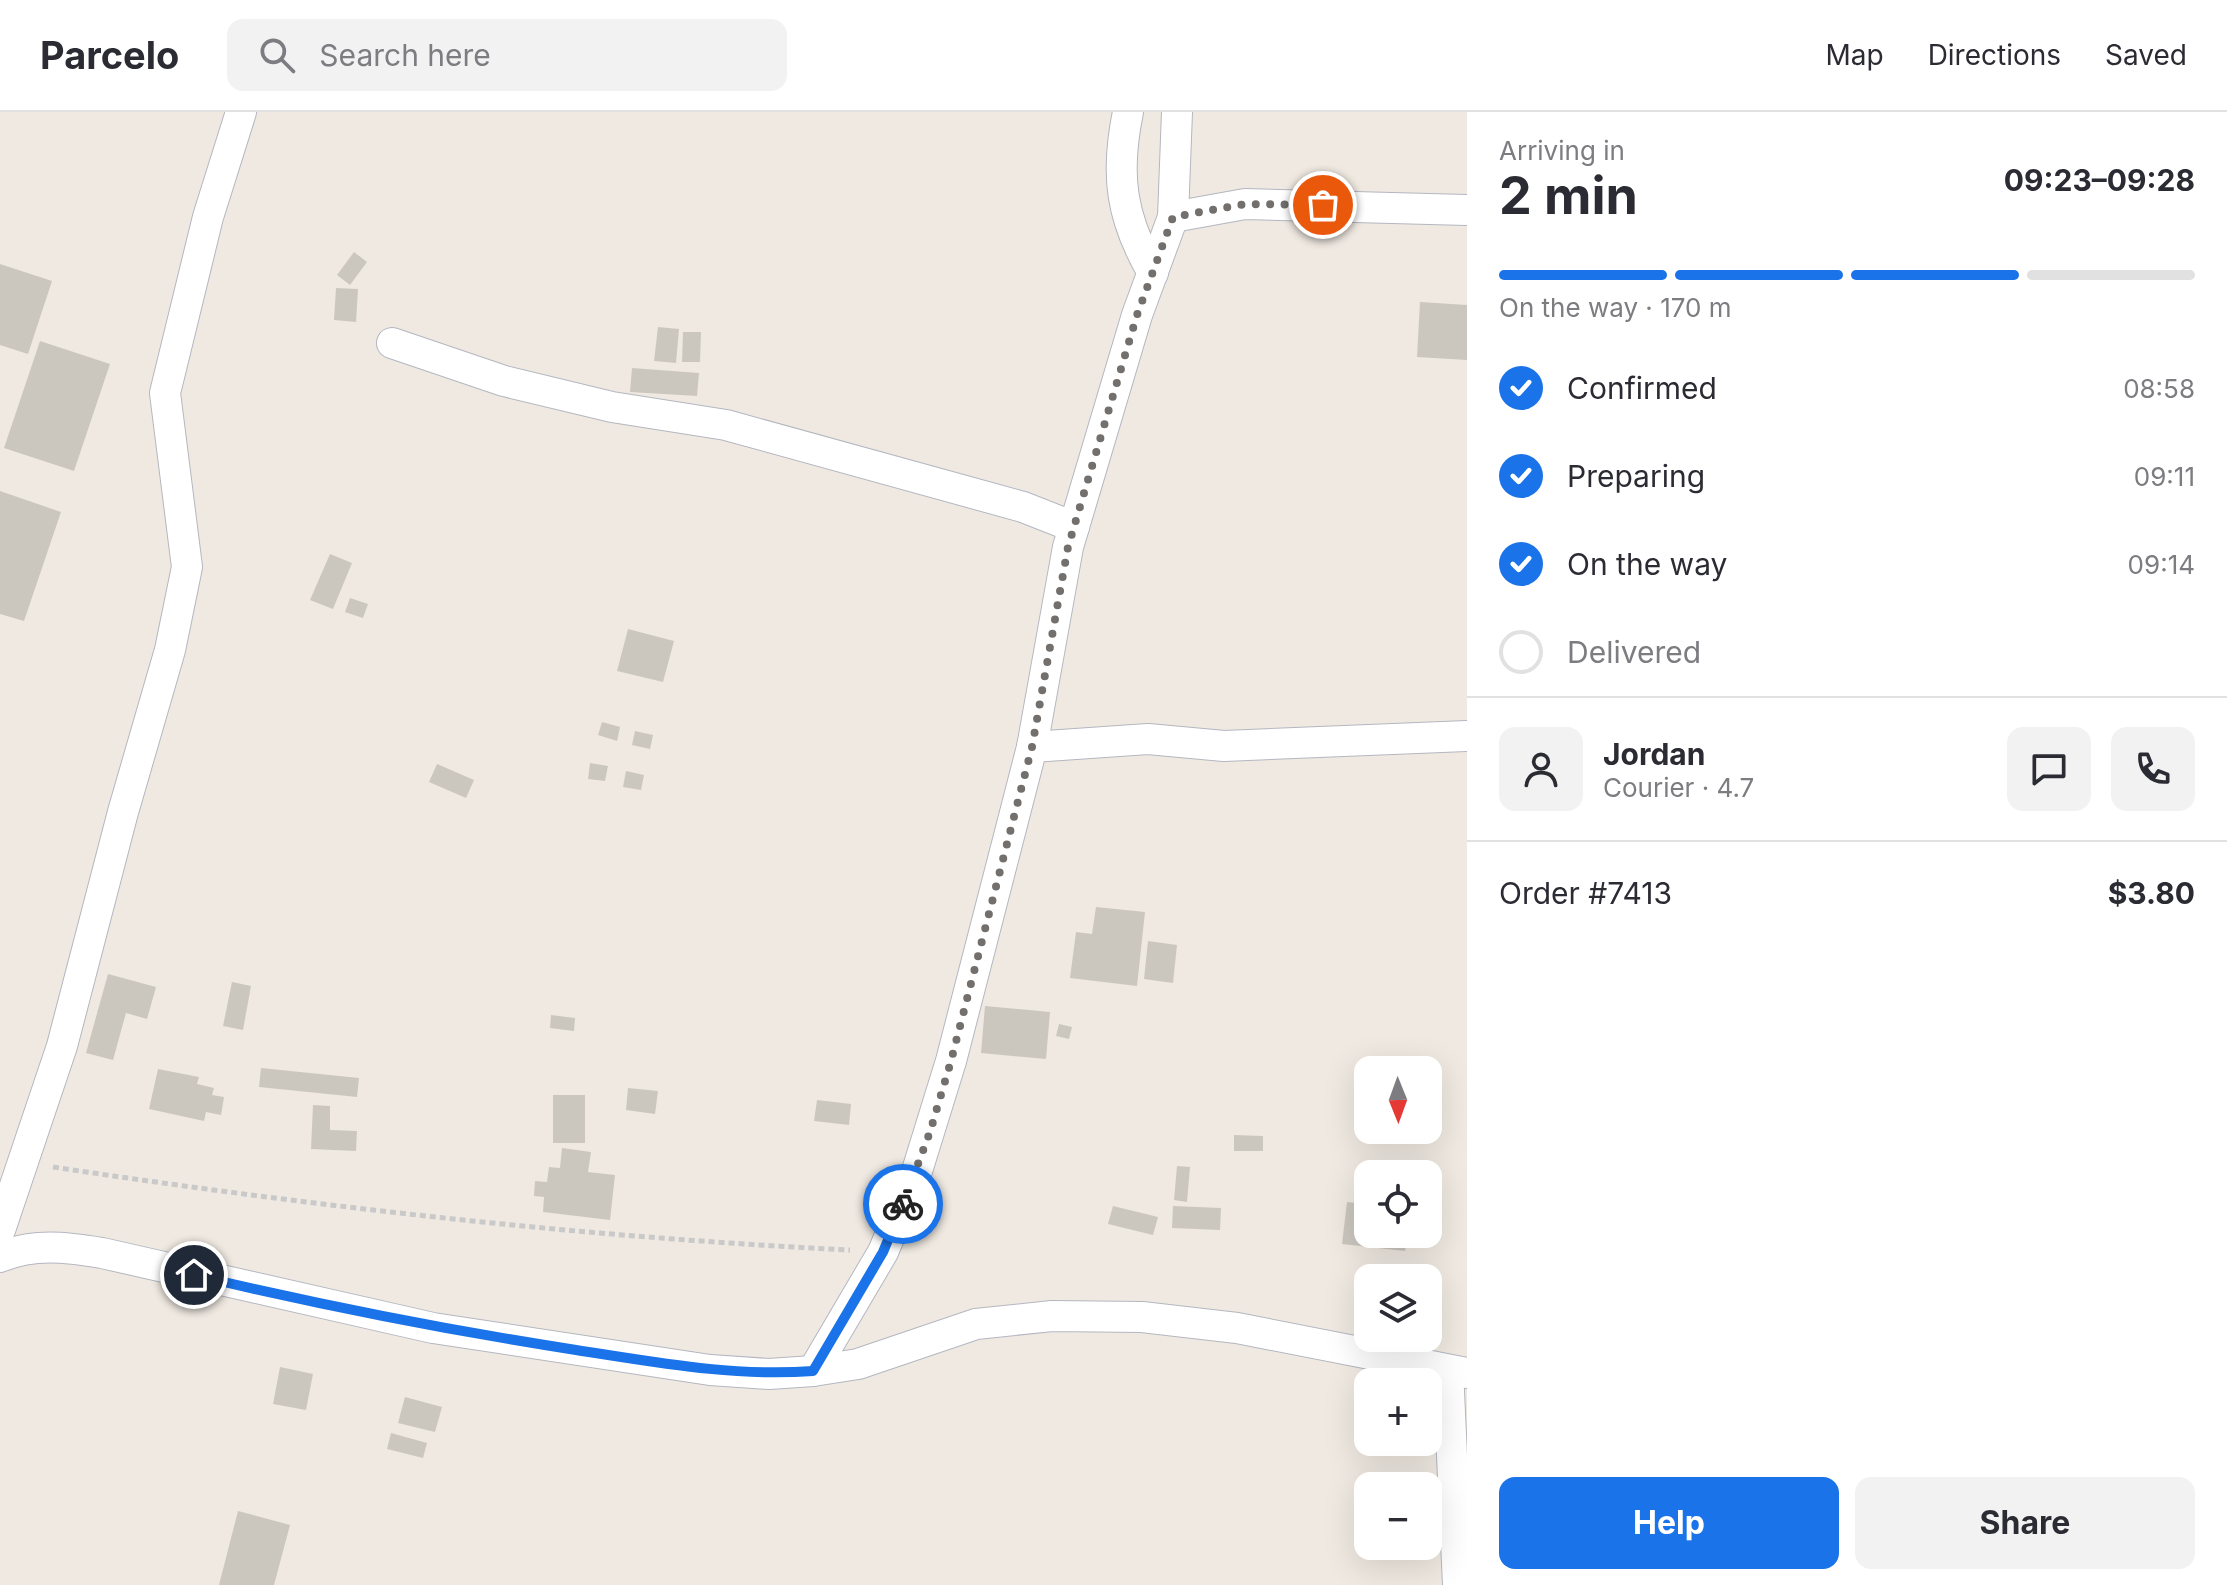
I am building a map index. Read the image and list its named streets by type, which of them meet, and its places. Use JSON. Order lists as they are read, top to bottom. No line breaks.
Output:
{"north":"bottom","page":{"header":"Parcelo","search":"Search here","nav":["Map","Directions","Saved"],"heading":["2 min","Arriving in","09:23–09:28"],"panel":["Jordan","Courier · 4.7","Order #7413","$3.80"],"bar":"On the way · 170 m","list":[["Confirmed","08:58"],["Preparing","09:11"],["On the way","09:14"],"Delivered"],"map_buttons":["+","−"],"buttons":["Help","Share"]}}
